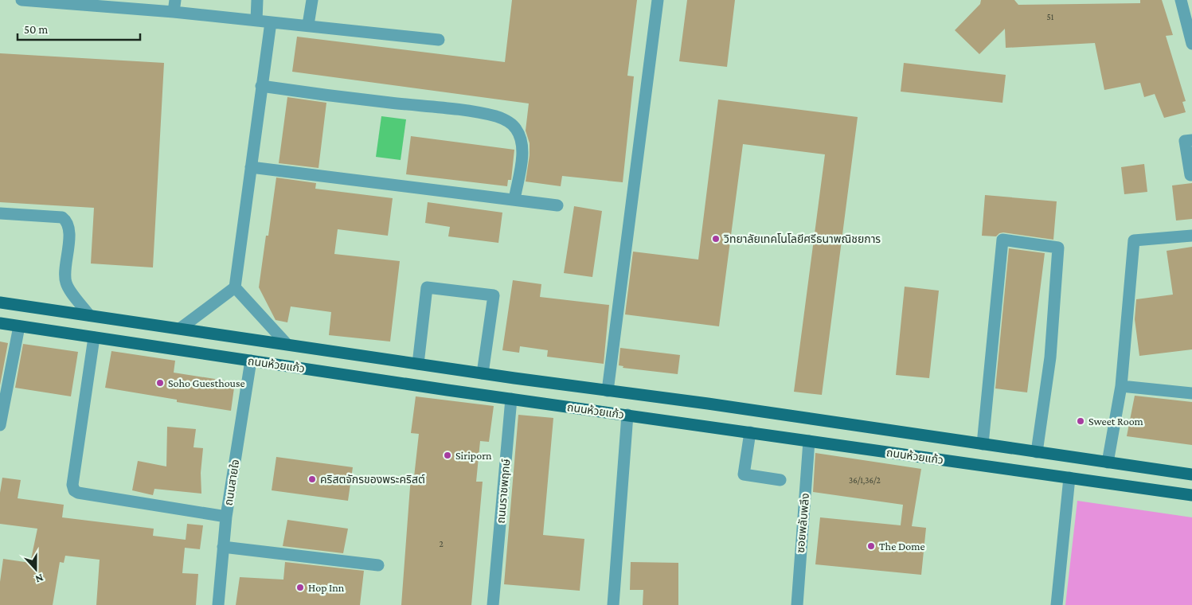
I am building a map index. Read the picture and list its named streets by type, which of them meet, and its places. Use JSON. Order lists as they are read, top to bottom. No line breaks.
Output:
{"streets":{"main road":["ถนนห้วยแก้ว","ถนนราชพฤกษ์"],"street":["ถนนสายใจ","ซอยพลับพลึง"]},"crossings":[["ถนนห้วยแก้ว","ถนนสายใจ"],["ถนนห้วยแก้ว","ถนนราชพฤกษ์"],["ถนนห้วยแก้ว","ซอยพลับพลึง"]],"places":["วิทยาลัยเทคโนโลยีศรีธนาพณิชยการ","Soho Guesthouse","Sweet Room","Siriporn","คริสตจักรของพระคริสต์","The Dome","Hop Inn"],"house_numbers":["51","36/1,36/2","2"],"scale_bar":"50 m","north":"bottom"}
